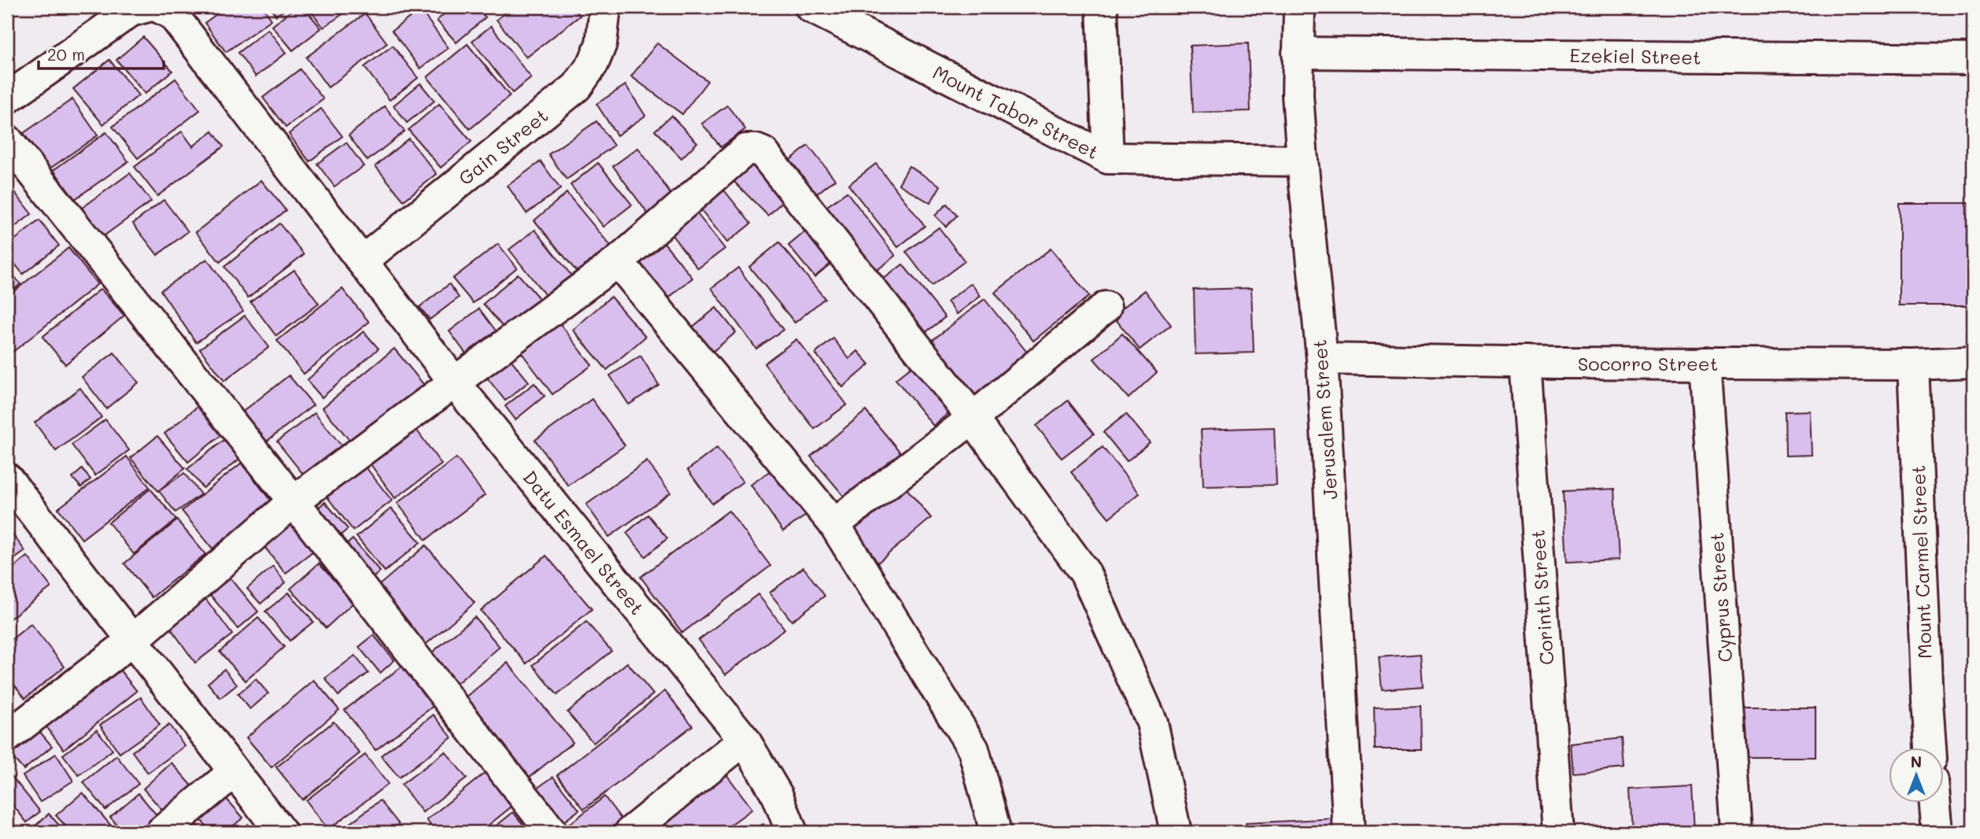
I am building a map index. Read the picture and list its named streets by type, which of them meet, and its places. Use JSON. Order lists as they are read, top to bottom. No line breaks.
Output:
{"streets":{"street":["Ezekiel Street","Mount Tabor Street","Gain Street","Socorro Street","Jerusalem Street","Datu Esmael Street","Mount Carmel Street","Corinth Street","Cyprus Street"]},"crossings":[["Ezekiel Street","Jerusalem Street"],["Mount Tabor Street","Jerusalem Street"],["Gain Street","Datu Esmael Street"],["Socorro Street","Jerusalem Street"],["Socorro Street","Mount Carmel Street"],["Socorro Street","Corinth Street"],["Socorro Street","Cyprus Street"]],"scale_bar":"20 m","north":"top"}
